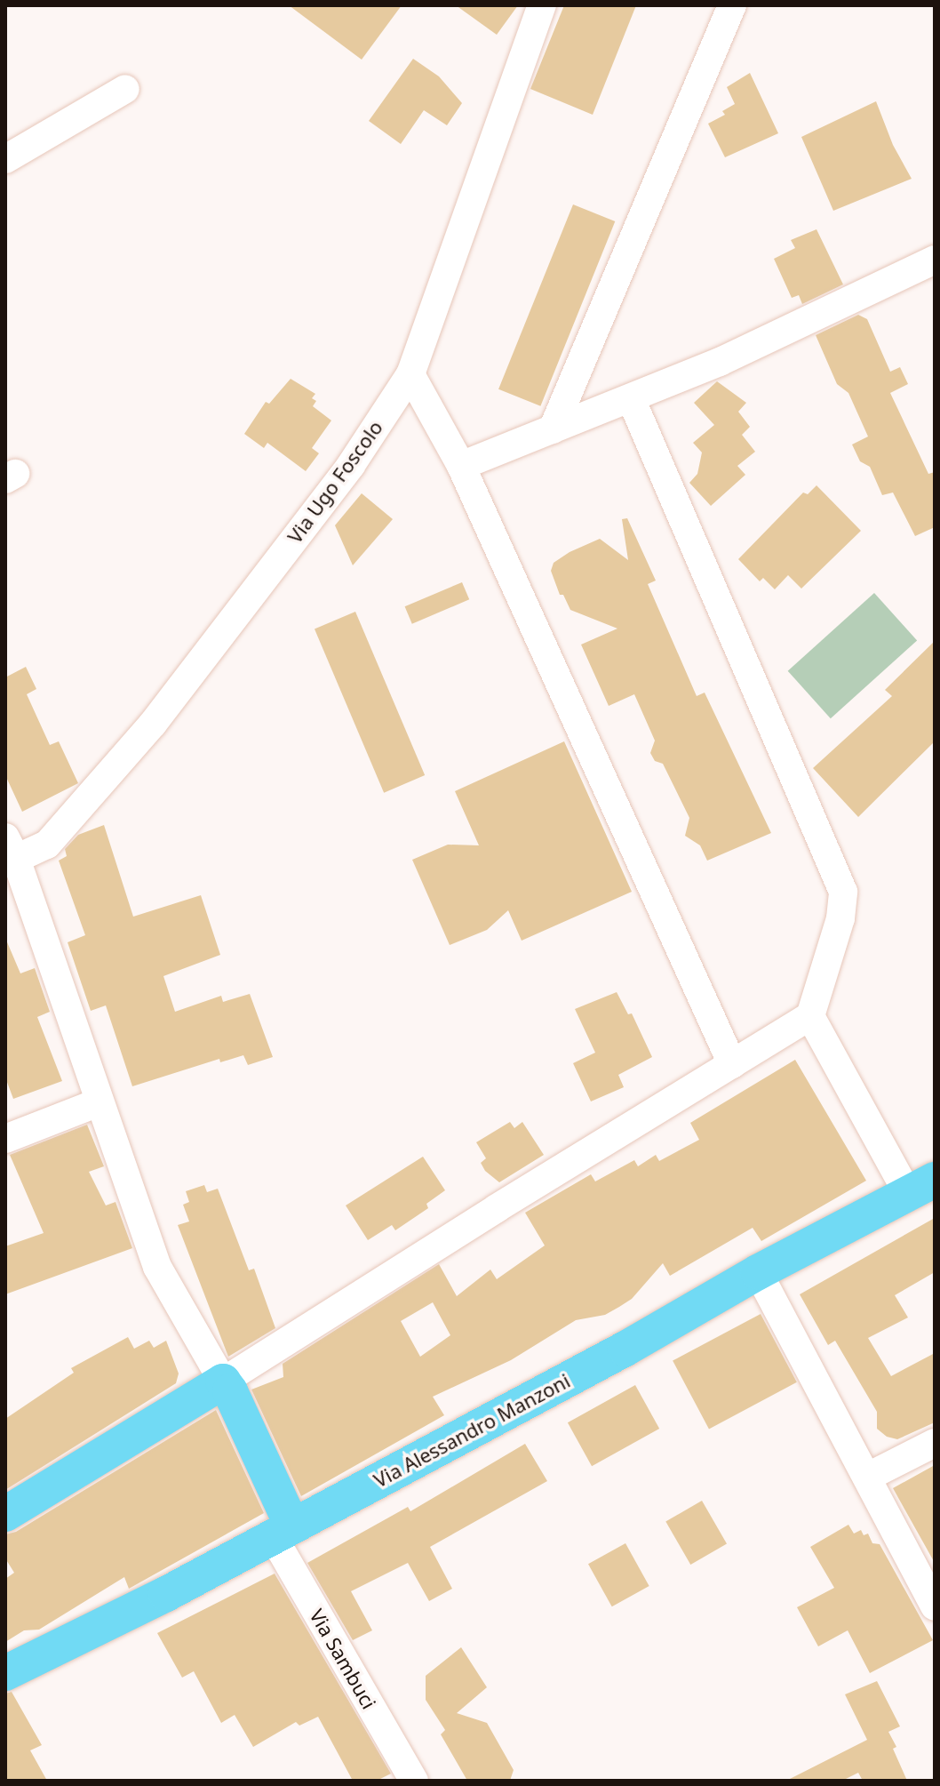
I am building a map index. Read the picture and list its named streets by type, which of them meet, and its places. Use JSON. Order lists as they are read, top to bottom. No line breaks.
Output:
{"streets":{"main road":["Via Alessandro Manzoni"],"street":["Via Ugo Foscolo","Via Sambuci"]},"crossings":[["Via Alessandro Manzoni","Via Sambuci"]]}
